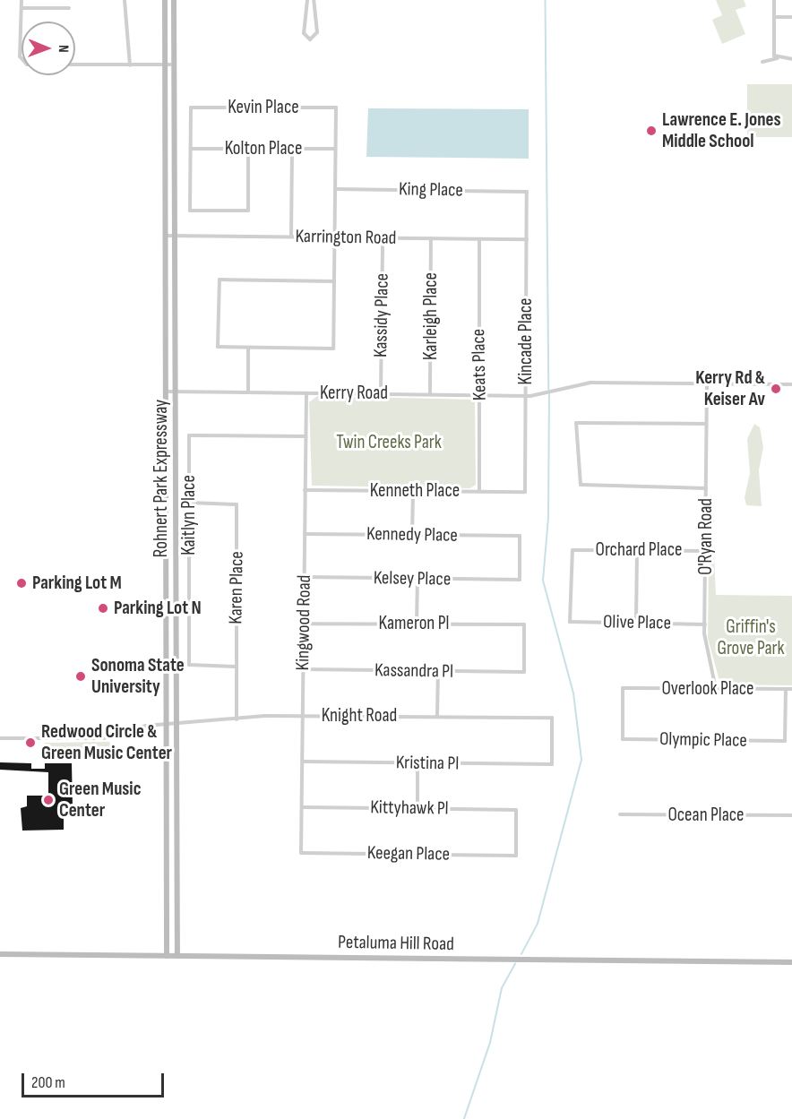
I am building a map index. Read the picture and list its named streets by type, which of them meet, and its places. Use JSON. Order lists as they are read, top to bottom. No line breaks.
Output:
{"streets":{"main road":["Rohnert Park Expressway","Petaluma Hill Road"],"street":["Kevin Place","Kolton Place","King Place","Karrington Road","Kassidy Place","Karleigh Place","Kincade Place","Keats Place","Kerry Road","Kenneth Place","Kaitlyn Place","Kennedy Place","O'Ryan Road","Orchard Place","Kelsey Place","Karen Place","Kingwood Road","Olive Place","Kameron Pl","Kassandra Pl","Overlook Place","Knight Road","Olympic Place","Kristina Pl","Kittyhawk Pl","Ocean Place","Keegan Place"]},"crossings":[["Kevin Place","Kolton Place"],["King Place","Kincade Place"],["Karrington Road","Kassidy Place"],["Karrington Road","Karleigh Place"],["Karrington Road","Kincade Place"],["Karrington Road","Keats Place"],["Karrington Road","Rohnert Park Expressway"],["Kassidy Place","Kerry Road"],["Karleigh Place","Kerry Road"],["Kincade Place","Kerry Road"],["Kincade Place","Kenneth Place"],["Keats Place","Kerry Road"],["Keats Place","Kenneth Place"],["Kerry Road","Rohnert Park Expressway"],["Kerry Road","O'Ryan Road"],["Kerry Road","Kingwood Road"],["Rohnert Park Expressway","Knight Road"],["Rohnert Park Expressway","Petaluma Hill Road"],["Kenneth Place","Kingwood Road"],["Kaitlyn Place","Karen Place"],["Kaitlyn Place","Kingwood Road"],["Kennedy Place","Kelsey Place"],["Kennedy Place","Kingwood Road"],["O'Ryan Road","Orchard Place"],["O'Ryan Road","Olive Place"],["O'Ryan Road","Overlook Place"],["Orchard Place","Olive Place"],["Kelsey Place","Kingwood Road"],["Karen Place","Knight Road"],["Kingwood Road","Kameron Pl"],["Kingwood Road","Kassandra Pl"],["Kingwood Road","Knight Road"],["Kingwood Road","Kristina Pl"],["Kingwood Road","Kittyhawk Pl"],["Kingwood Road","Keegan Place"],["Kameron Pl","Kassandra Pl"],["Overlook Place","Olympic Place"],["Knight Road","Kristina Pl"],["Kittyhawk Pl","Keegan Place"]],"parks":["Twin Creeks Park","Griffin's Grove Park"],"places":["Lawrence E. Jones Middle School","Kerry Rd & Keiser Av","Parking Lot M","Parking Lot N","Sonoma State University","Redwood Circle & Green Music Center","Green Music Center"],"scale_bar":"200 m","north":"right"}
